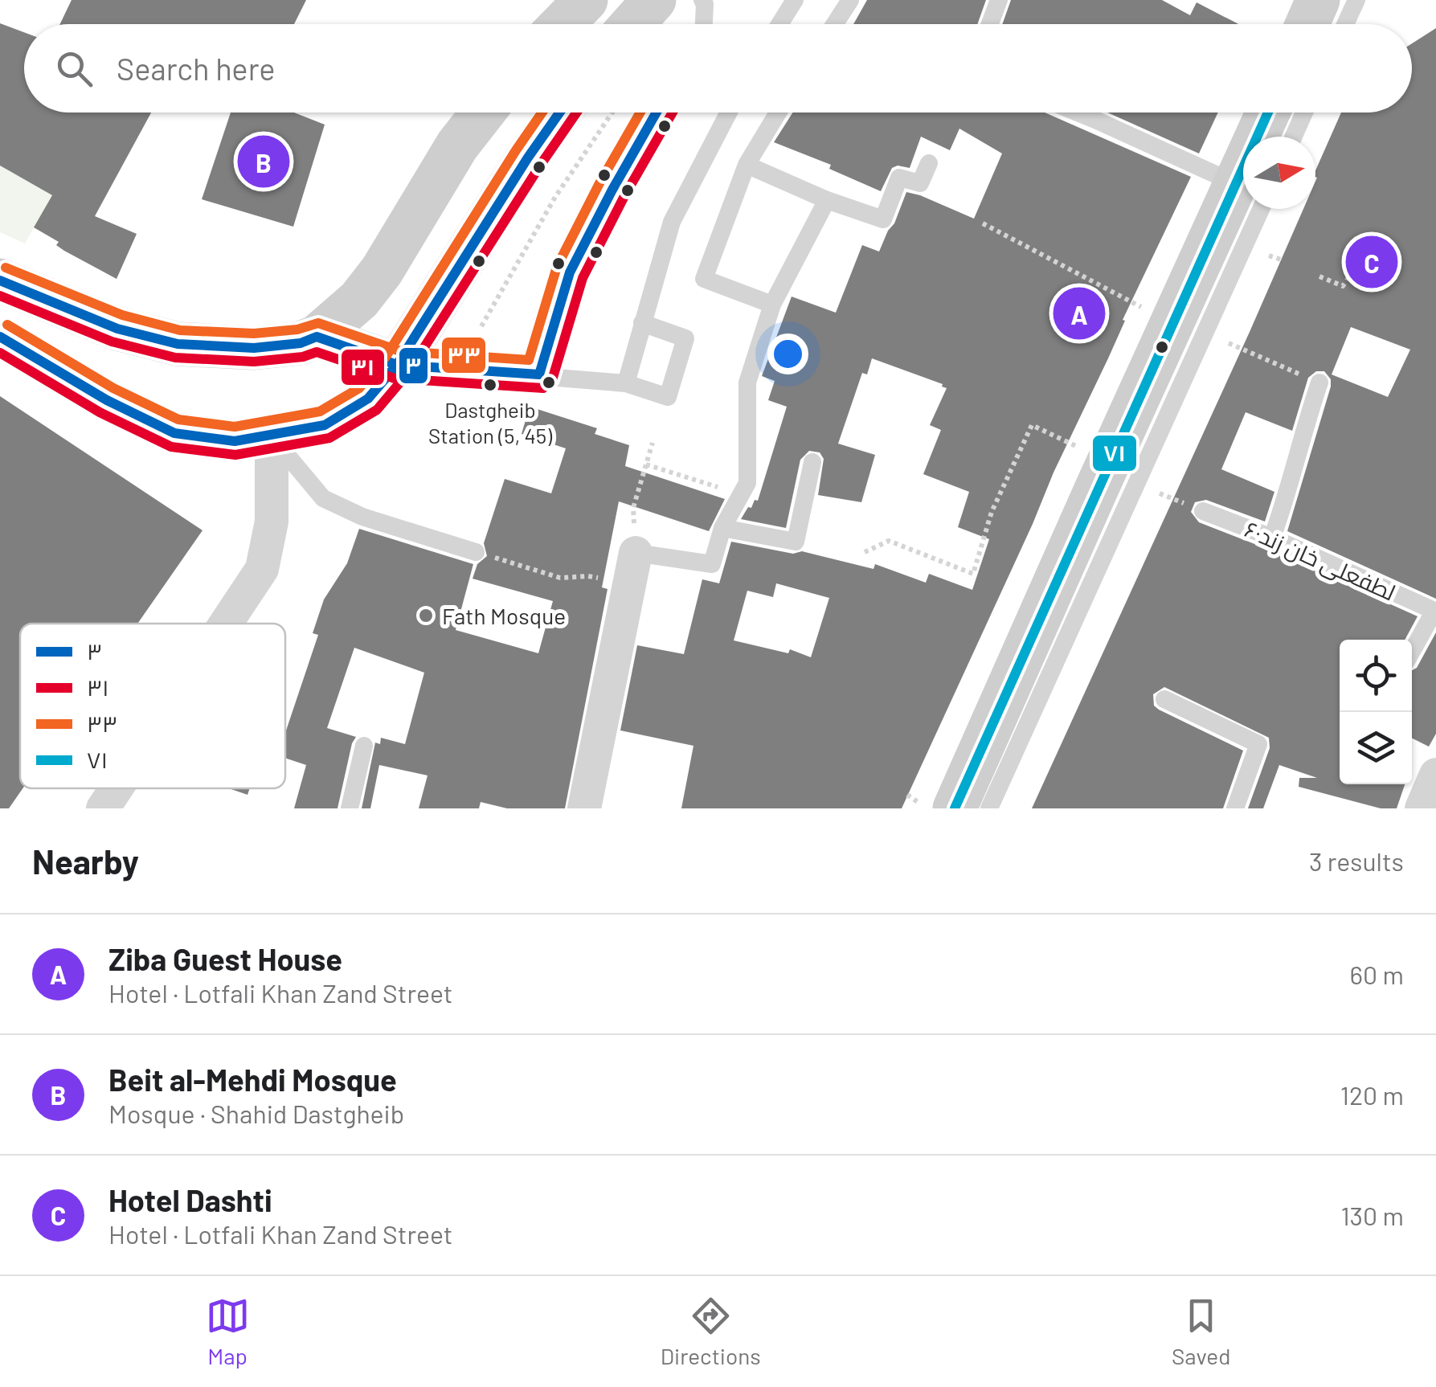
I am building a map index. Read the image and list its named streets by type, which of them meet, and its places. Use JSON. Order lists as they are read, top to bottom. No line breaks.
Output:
{"streets":{"lane":["لطفعلی خان زند۶۰"]},"places":["Dastgheib Station (5, 45)","Fath Mosque"],"lines":["transit line ۳","transit line ۳۱","transit line ۳۳","transit line ۷۱"],"legend":["۳","۳۱","۳۳","۷۱"],"north":"right","page":{"search":"Search here","pins":["B","C","A"],"heading":["Nearby","3 results"],"list":[{"mark":"A","name":"Ziba Guest House","note":"Hotel · Lotfali Khan Zand Street","value":"60 m"},{"mark":"B","name":"Beit al-Mehdi Mosque","note":"Mosque · Shahid Dastgheib","value":"120 m"},{"mark":"C","name":"Hotel Dashti","note":"Hotel · Lotfali Khan Zand Street","value":"130 m"}],"nav":["Map","Directions","Saved"]}}
